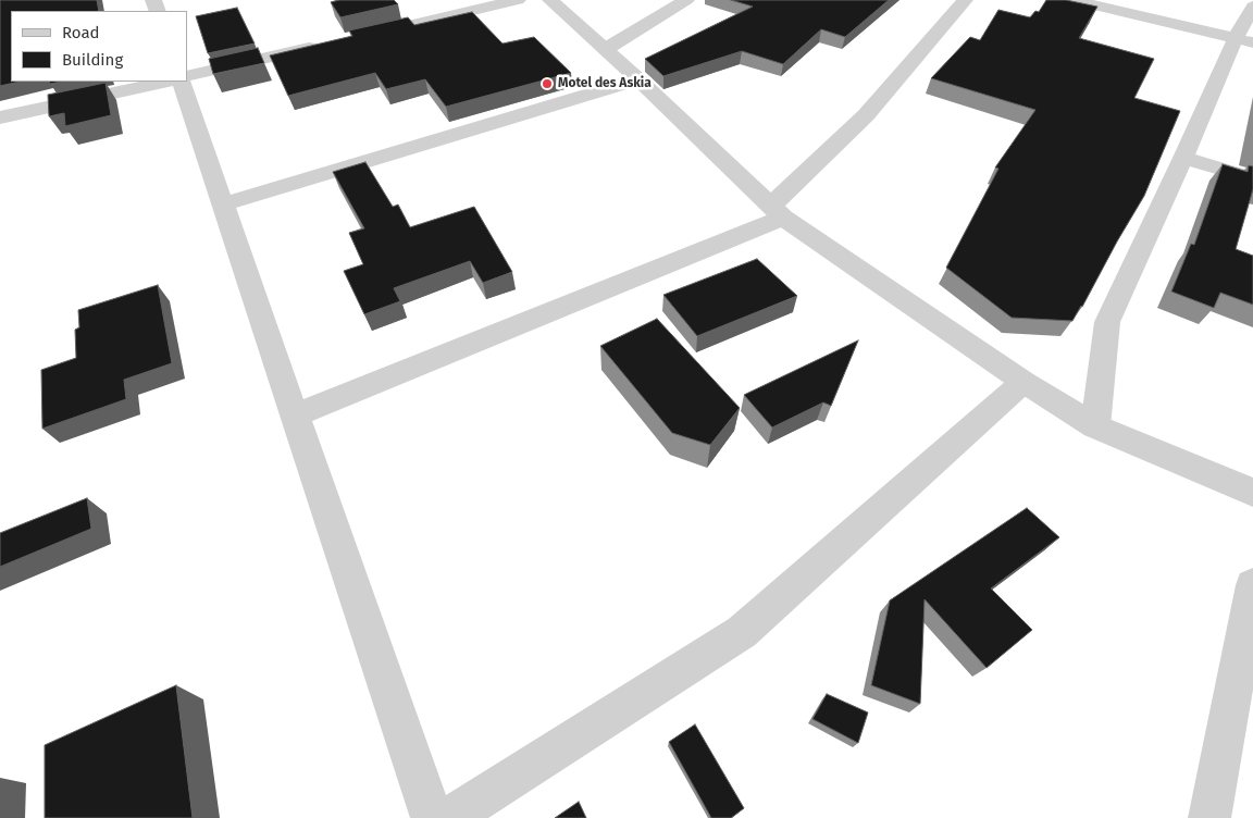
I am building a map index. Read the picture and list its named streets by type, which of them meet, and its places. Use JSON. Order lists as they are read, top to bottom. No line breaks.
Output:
{"places":["Motel des Askia"],"legend":["Road","Building"]}
